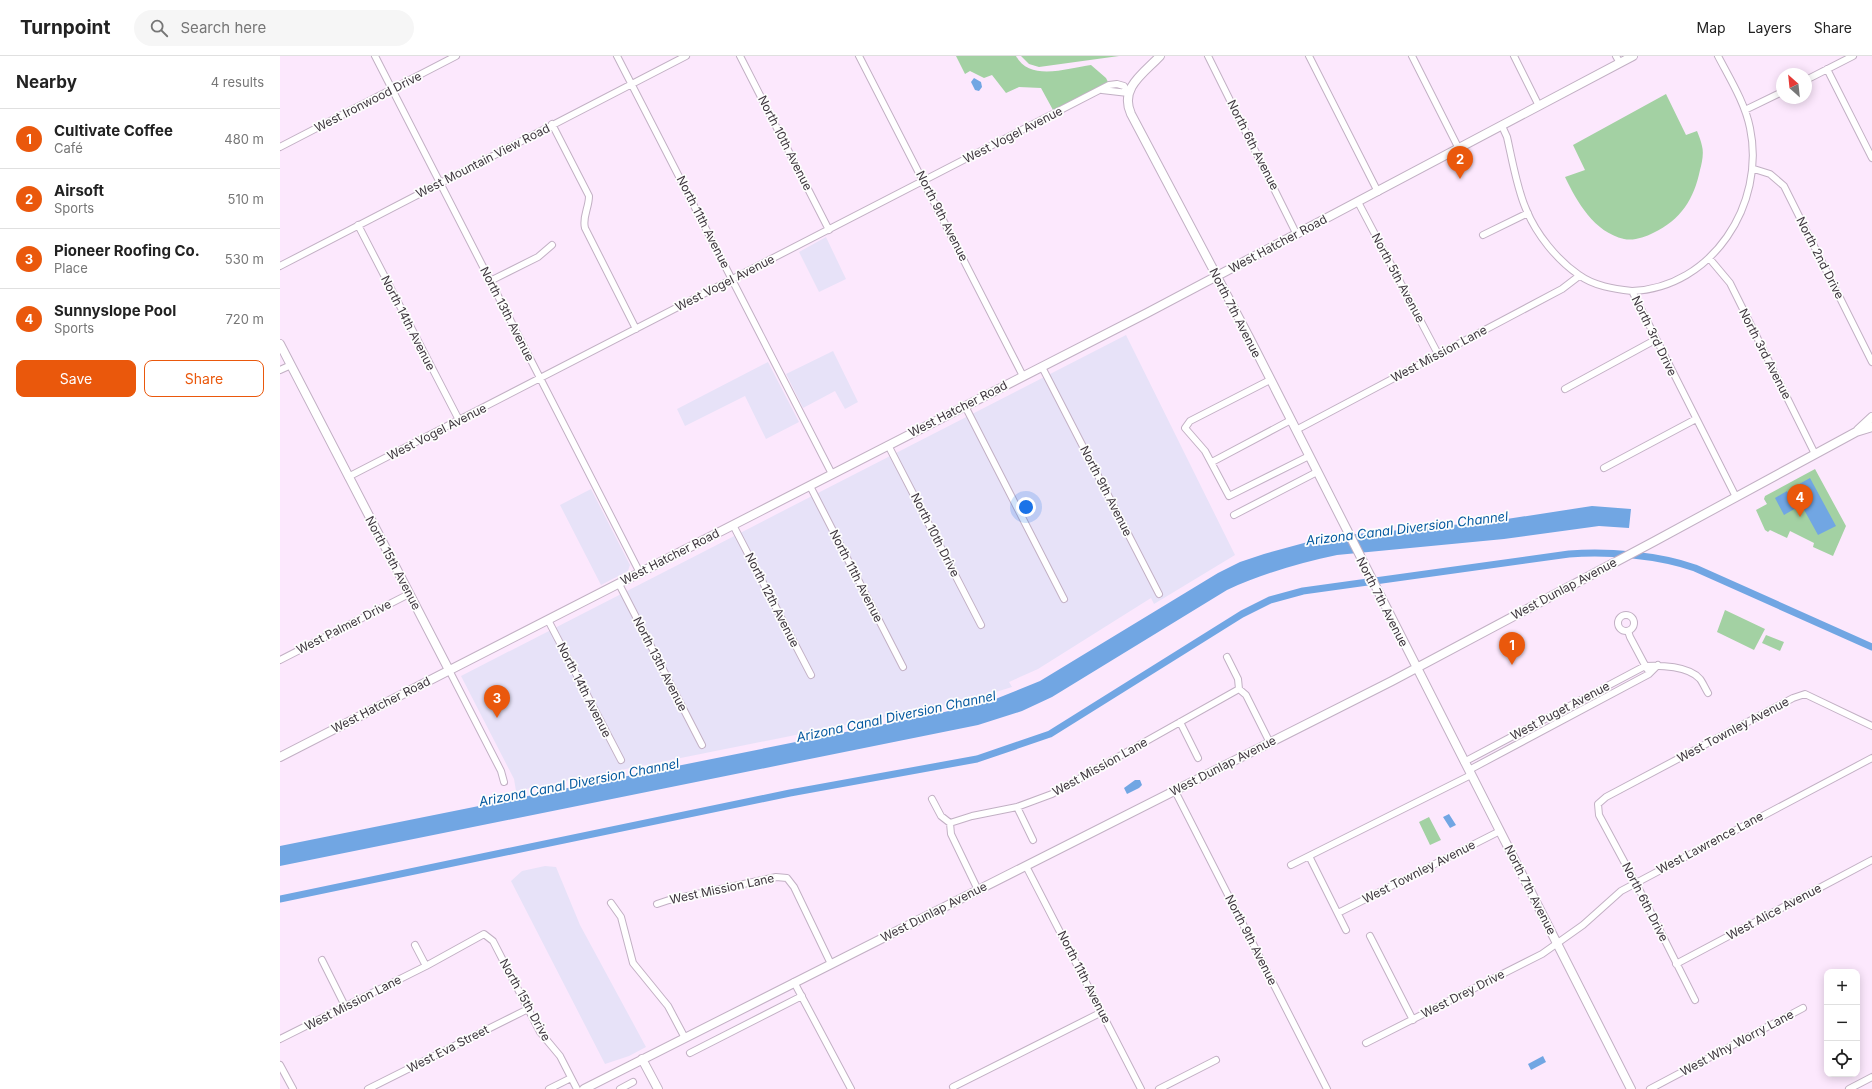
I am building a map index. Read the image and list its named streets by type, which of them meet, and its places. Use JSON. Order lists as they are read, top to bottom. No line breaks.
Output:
{"streets":{"main road":["West Hatcher Road","North 7th Avenue","North 15th Avenue","West Dunlap Avenue"],"street":["West Ironwood Drive","West Vogel Avenue","North 10th Avenue","North 6th Avenue","West Mountain View Road","North 9th Avenue","North 11th Avenue","North 2nd Drive","North 5th Avenue","North 13th Avenue","North 14th Avenue","North 3rd Drive","West Mission Lane","North 3rd Avenue","North 10th Drive","North 12th Avenue","West Palmer Drive","West Puget Avenue","West Townley Avenue","West Lawrence Lane","North 6th Drive","West Alice Avenue","West Drey Drive","North 15th Drive","West Why Worry Lane","West Eva Street"]},"crossings":[["West Ironwood Drive","North 13th Avenue"],["West Vogel Avenue","North 10th Avenue"],["West Vogel Avenue","North 9th Avenue"],["West Vogel Avenue","North 11th Avenue"],["West Vogel Avenue","North 7th Avenue"],["West Vogel Avenue","North 13th Avenue"],["West Vogel Avenue","North 14th Avenue"],["West Vogel Avenue","North 15th Avenue"],["North 6th Avenue","West Hatcher Road"],["West Mountain View Road","North 11th Avenue"],["West Mountain View Road","North 13th Avenue"],["West Mountain View Road","North 14th Avenue"],["North 9th Avenue","West Hatcher Road"],["North 9th Avenue","West Dunlap Avenue"],["North 11th Avenue","West Hatcher Road"],["North 11th Avenue","West Dunlap Avenue"],["West Hatcher Road","North 5th Avenue"],["West Hatcher Road","North 7th Avenue"],["West Hatcher Road","North 13th Avenue"],["West Hatcher Road","North 14th Avenue"],["West Hatcher Road","North 3rd Drive"],["West Hatcher Road","North 10th Drive"],["West Hatcher Road","North 15th Avenue"],["West Hatcher Road","North 12th Avenue"],["North 5th Avenue","West Mission Lane"],["North 7th Avenue","West Mission Lane"],["North 7th Avenue","West Dunlap Avenue"],["North 7th Avenue","West Puget Avenue"],["North 7th Avenue","West Townley Avenue"],["North 7th Avenue","West Lawrence Lane"],["North 7th Avenue","West Drey Drive"],["North 3rd Drive","West Mission Lane"],["North 3rd Drive","West Dunlap Avenue"],["West Mission Lane","West Dunlap Avenue"],["West Mission Lane","North 15th Drive"],["North 3rd Avenue","West Dunlap Avenue"],["North 15th Avenue","West Palmer Drive"],["West Townley Avenue","North 6th Drive"],["West Lawrence Lane","North 6th Drive"],["West Lawrence Lane","West Drey Drive"],["North 6th Drive","West Alice Avenue"],["North 15th Drive","West Eva Street"]],"water":["Arizona Canal Diversion Channel"],"north":"top left","page":{"header":"Turnpoint","search":"Search here","nav":["Map","Layers","Share"],"heading":["Nearby","4 results"],"list":[{"mark":"1","name":"Cultivate Coffee","note":"Café","value":"480 m"},{"mark":"2","name":"Airsoft","note":"Sports","value":"510 m"},{"mark":"3","name":"Pioneer Roofing Co.","note":"Place","value":"530 m"},{"mark":"4","name":"Sunnyslope Pool","note":"Sports","value":"720 m"}],"pins":["2","4","1","3"],"buttons":["Save","Share"],"map_buttons":["+","−"]}}
